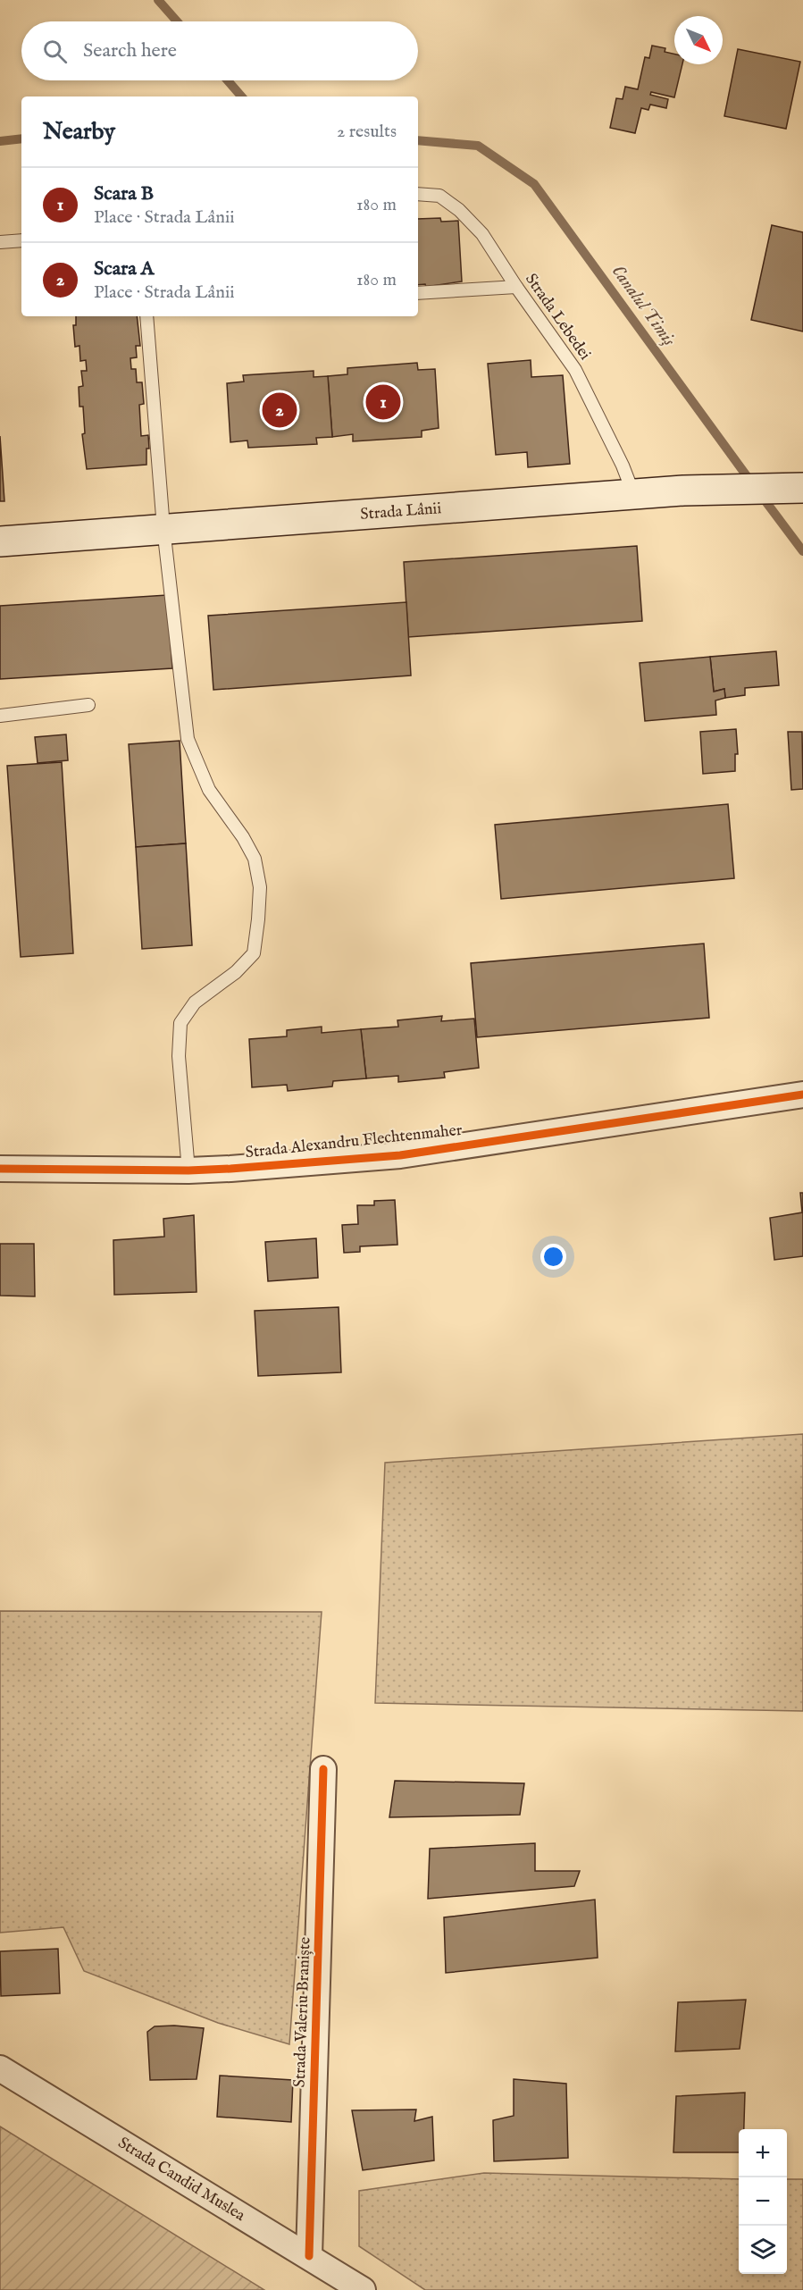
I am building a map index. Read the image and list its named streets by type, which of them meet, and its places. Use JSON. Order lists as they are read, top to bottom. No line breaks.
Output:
{"streets":{"main road":["Strada Lânii"],"street":["Strada Alexandru Flechtenmaher","Strada Valeriu Braniște","Strada Candid Muslea"],"lane":["Strada Lebedei"]},"crossings":[["Strada Lebedei","Strada Lânii"],["Strada Valeriu Braniște","Strada Candid Muslea"]],"water":["Canalul Timiș"],"north":"bottom right","page":{"search":"Search here","heading":["Nearby","2 results"],"list":[{"mark":"1","name":"Scara B","note":"Place · Strada Lânii","value":"180 m"},{"mark":"2","name":"Scara A","note":"Place · Strada Lânii","value":"180 m"}],"pins":["1","2"],"map_buttons":["+","−"]}}
